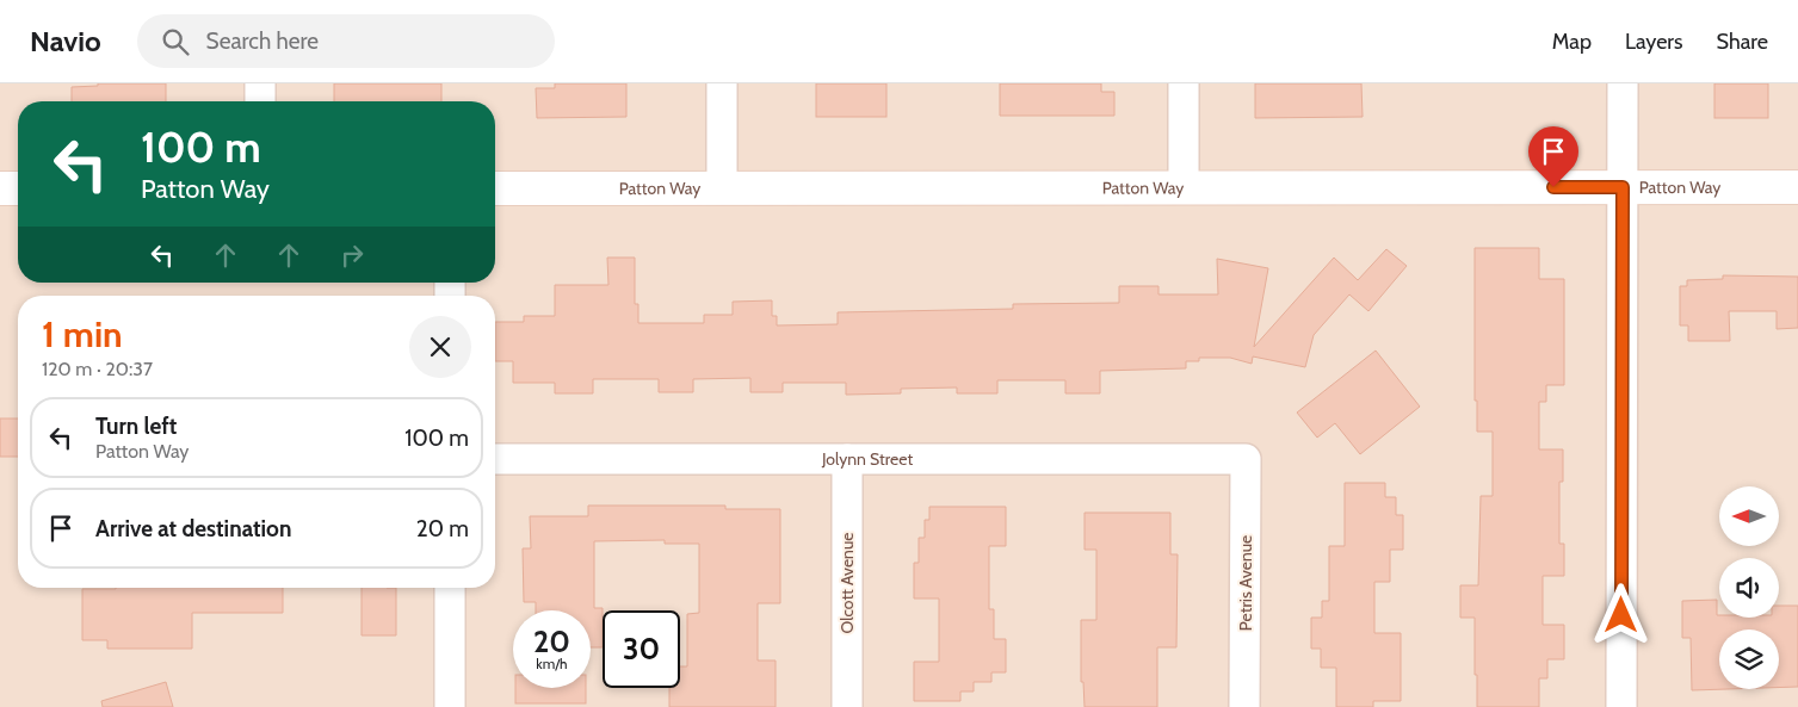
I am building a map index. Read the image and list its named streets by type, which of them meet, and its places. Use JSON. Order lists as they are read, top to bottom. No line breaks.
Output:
{"streets":{"street":["Patton Way","Jolynn Street","Olcott Avenue","Petris Avenue"]},"crossings":[["Jolynn Street","Olcott Avenue"],["Jolynn Street","Petris Avenue"]],"north":"left","page":{"header":"Navio","search":"Search here","nav":["Map","Layers","Share"],"turn":["100 m","Patton Way"],"heading":["1 min","120 m · 20:37"],"list":[{"name":"Turn left","note":"Patton Way","value":"100 m"},{"name":"Arrive at destination","value":"20 m"}],"speed":"20 km/h","limit":"30"}}
